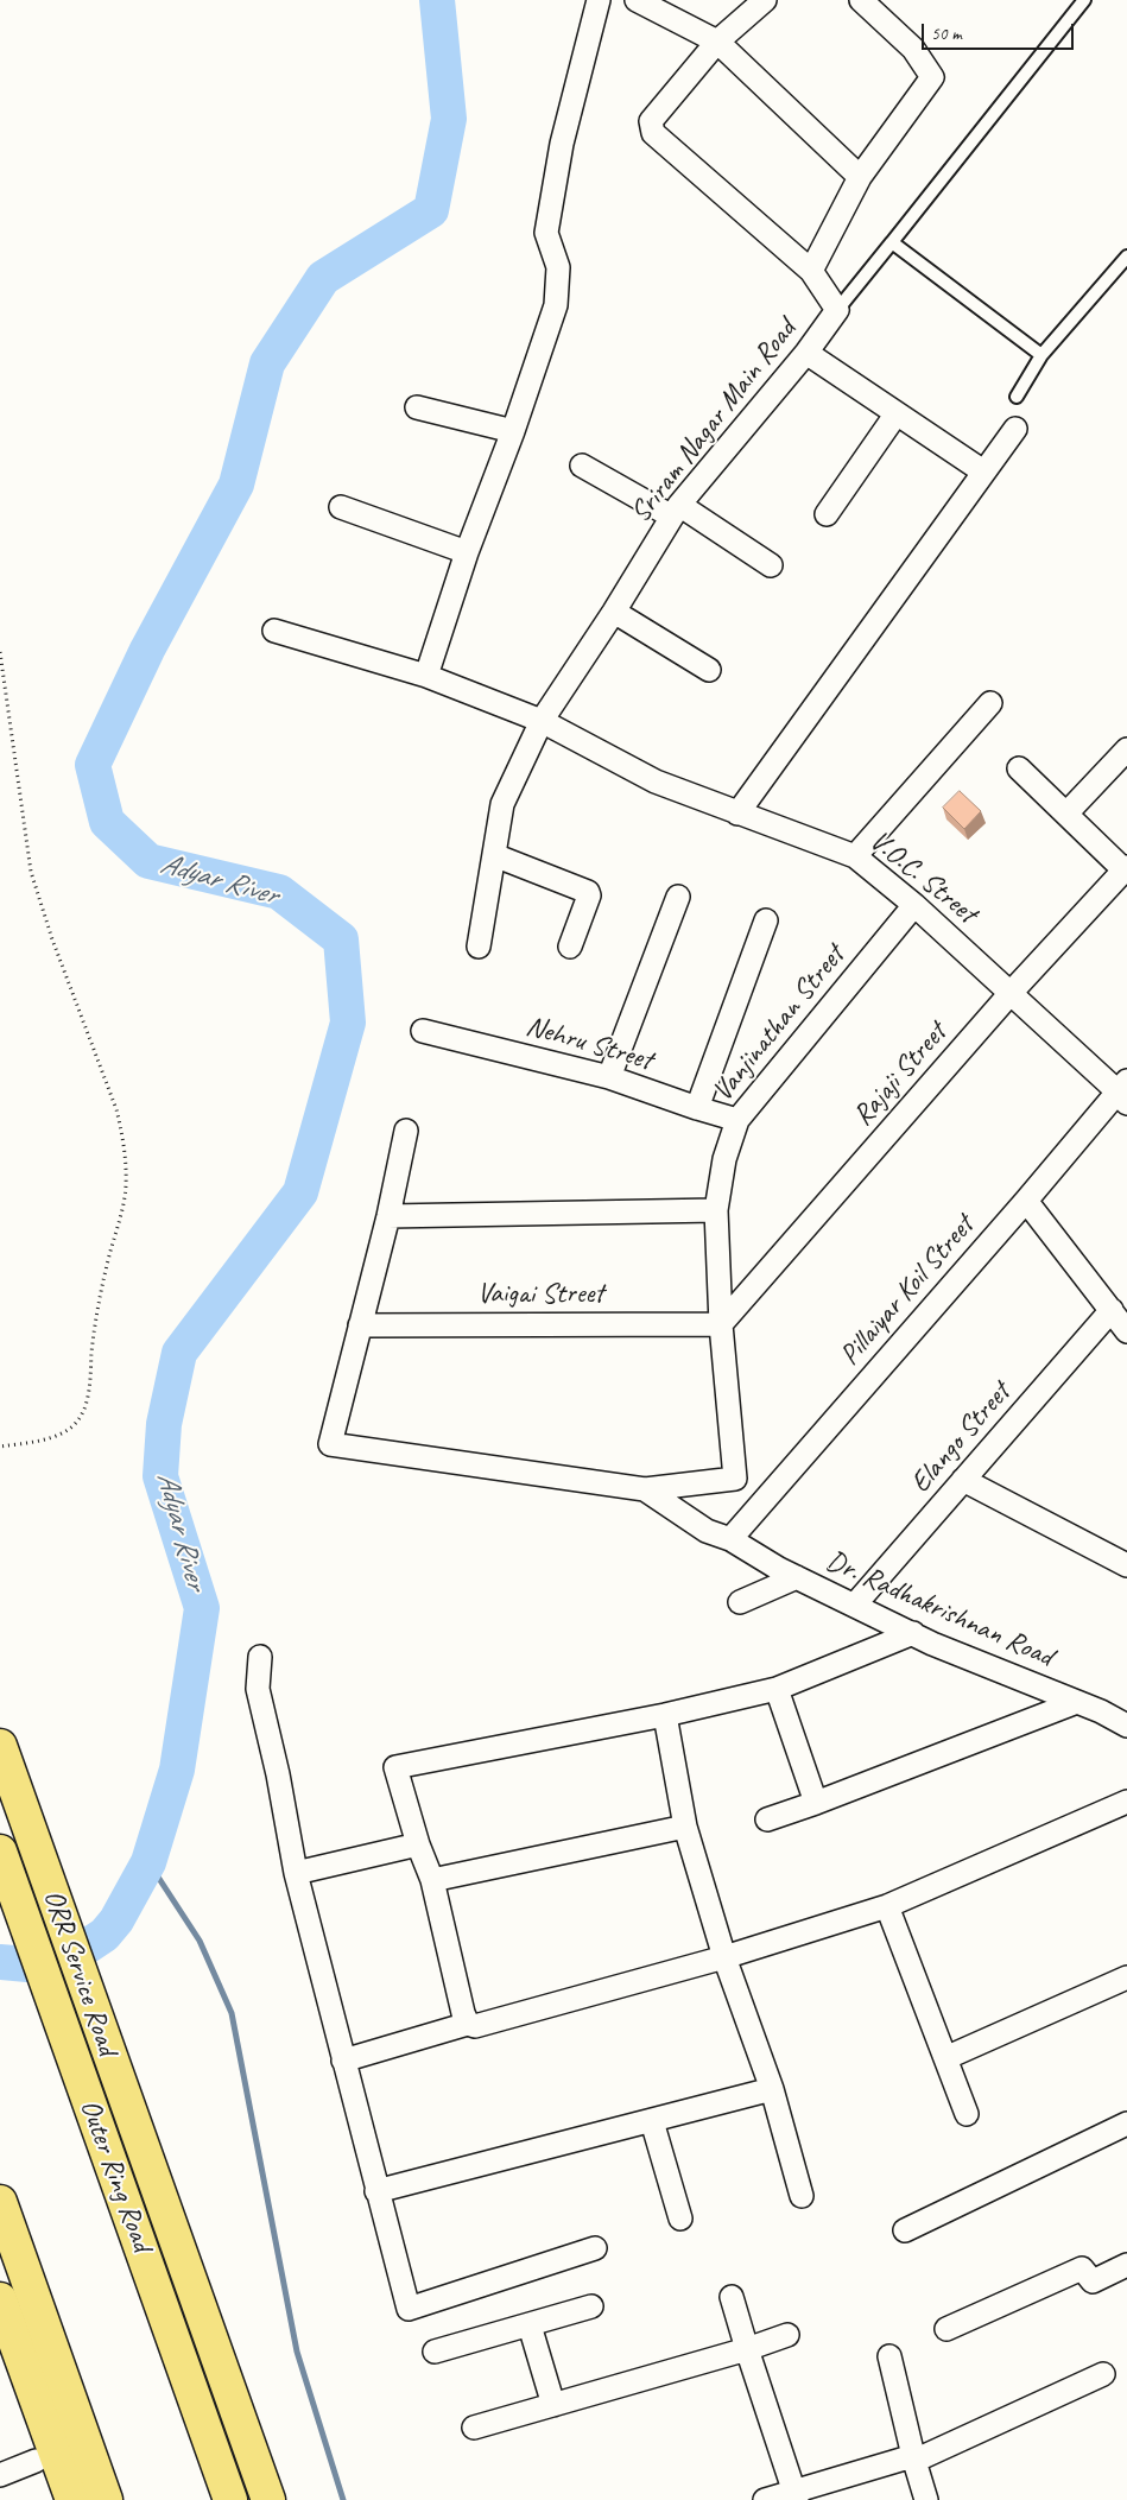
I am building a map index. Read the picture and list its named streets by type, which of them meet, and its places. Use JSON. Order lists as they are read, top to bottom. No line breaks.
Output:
{"streets":{"main road":["ORR Service Road","Outer Ring Road"],"street":["Sriram Nagar Main Road","V.O.C. Street","Vanjinathan Street","Nehru Street","Rajaji Street","Pillaiyar Koil Street","Vaigai Street","Elango Street","Dr. Radhakrishnan Road"]},"crossings":[["Sriram Nagar Main Road","V.O.C. Street"],["V.O.C. Street","Vanjinathan Street"],["V.O.C. Street","Rajaji Street"],["V.O.C. Street","Pillaiyar Koil Street"],["Vanjinathan Street","Nehru Street"],["Vanjinathan Street","Rajaji Street"],["Vanjinathan Street","Vaigai Street"],["Vanjinathan Street","Dr. Radhakrishnan Road"],["Rajaji Street","Vaigai Street"],["Pillaiyar Koil Street","Dr. Radhakrishnan Road"],["Elango Street","Dr. Radhakrishnan Road"]],"water":["Adyar River"],"scale_bar":"50 m"}
